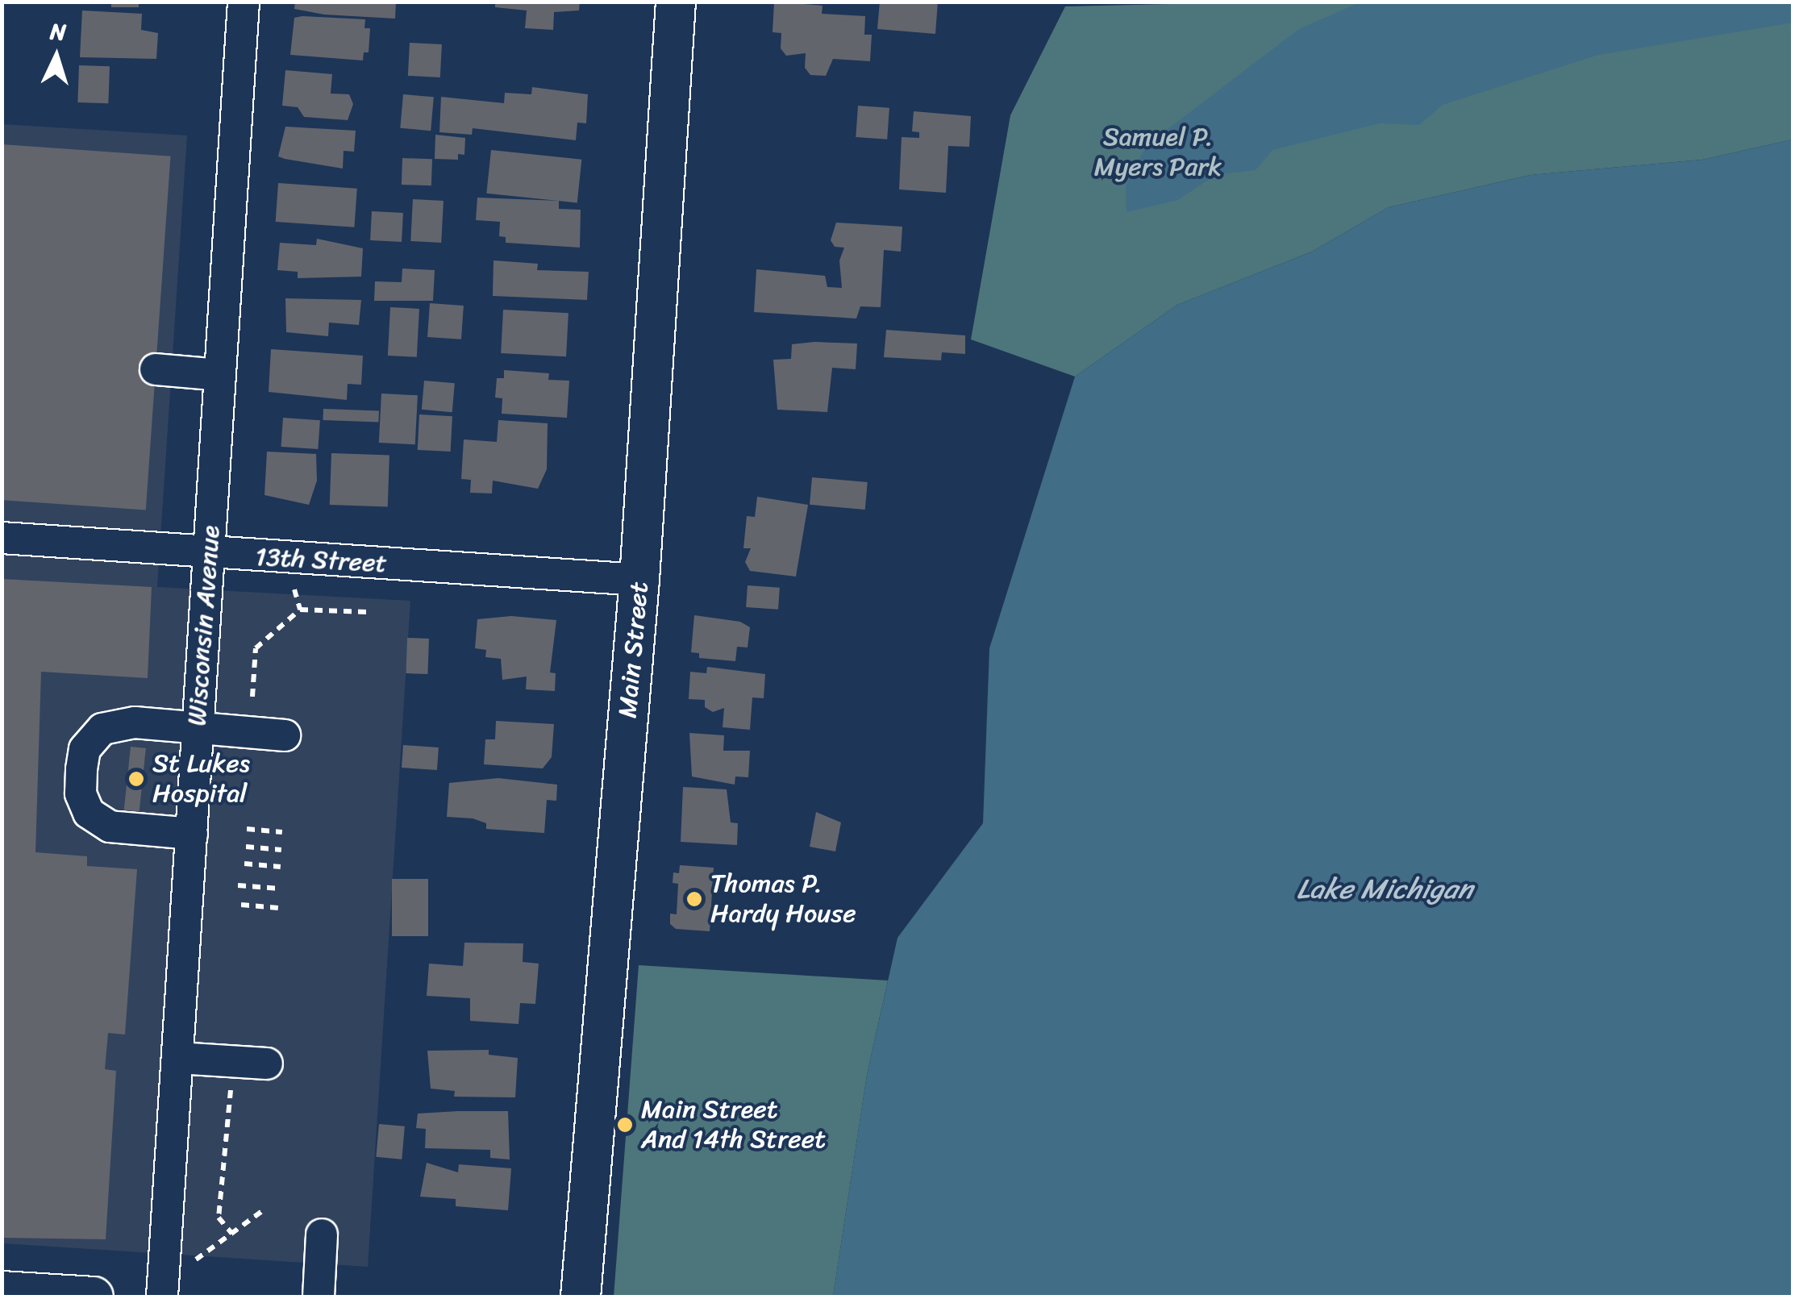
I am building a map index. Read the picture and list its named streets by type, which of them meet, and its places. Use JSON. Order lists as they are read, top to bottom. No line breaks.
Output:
{"streets":{"main road":["Main Street"],"street":["13th Street","Wisconsin Avenue"]},"crossings":[["13th Street","Wisconsin Avenue"],["13th Street","Main Street"]],"water":["Lake Michigan"],"parks":["Samuel P. Myers Park"],"places":["St Lukes Hospital","Thomas P. Hardy House","Main Street And 14th Street"],"north":"top"}
